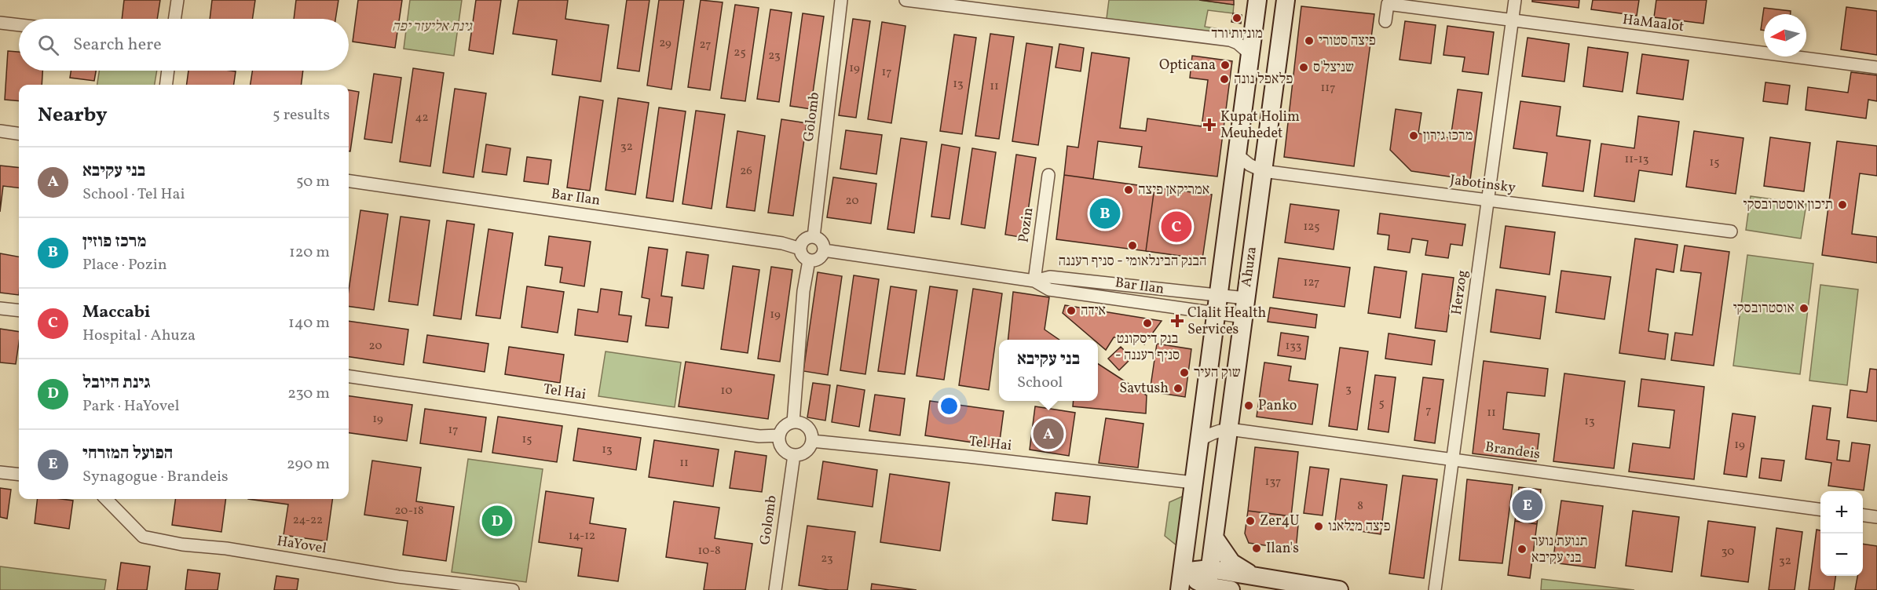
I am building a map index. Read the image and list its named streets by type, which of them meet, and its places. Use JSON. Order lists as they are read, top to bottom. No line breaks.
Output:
{"streets":{"main road":["Ahuza"],"street":["HaMaalot","Golomb","Jabotinsky","Bar Ilan","Pozin","Herzog","Tel Hai","Brandeis","HaYovel"]},"crossings":[["HaMaalot","Herzog"],["Golomb","Bar Ilan"],["Golomb","Tel Hai"],["Jabotinsky","Ahuza"],["Jabotinsky","Herzog"],["Bar Ilan","Pozin"],["Bar Ilan","Ahuza"],["Ahuza","Tel Hai"],["Ahuza","Brandeis"],["Herzog","Brandeis"]],"parks":["גינת אליעזר יפה"],"places":{"other":["מוניות ורד","פיצה סטורי","Opticana","שניצל'ס","פלאפל נונה","מרכז גירון","אמריקאן פיצה","תיכון אוסטרובסקי","הבנק הבינלאומי - סניף רעננה","אוסטרובסקי","אידה","בנק דיסקונט - סניף רעננה","שוק העיר","Savtush","Panko","Zer4U","פיצה מילאנו","Ilan's","תנועת נוער בני עקיבא"],"health":["Kupat Holim Meuhedet","Clalit Health Services"]},"house_numbers":["29","27","25","23","19","17","13","11","117","42","32","11-13","15","26","20","125","127","19","20","133","3","10","5","7","11","19","13","17","15","19","13","11","137","8","20-18","24-22","14-12","10-8","30","23","32"],"north":"left","page":{"search":"Search here","heading":["Nearby","5 results"],"list":[{"mark":"A","name":"בני עקיבא","note":"School · Tel Hai","value":"50 m"},{"mark":"B","name":"מרכז פוזין","note":"Place · Pozin","value":"120 m"},{"mark":"C","name":"Maccabi","note":"Hospital · Ahuza","value":"140 m"},{"mark":"D","name":"גינת היובל","note":"Park · HaYovel","value":"230 m"},{"mark":"E","name":"הפועל המזרחי","note":"Synagogue · Brandeis","value":"290 m"}],"pins":["B","C","A","E","D"],"popup":["בני עקיבא","School"],"map_buttons":["+","−"]}}
